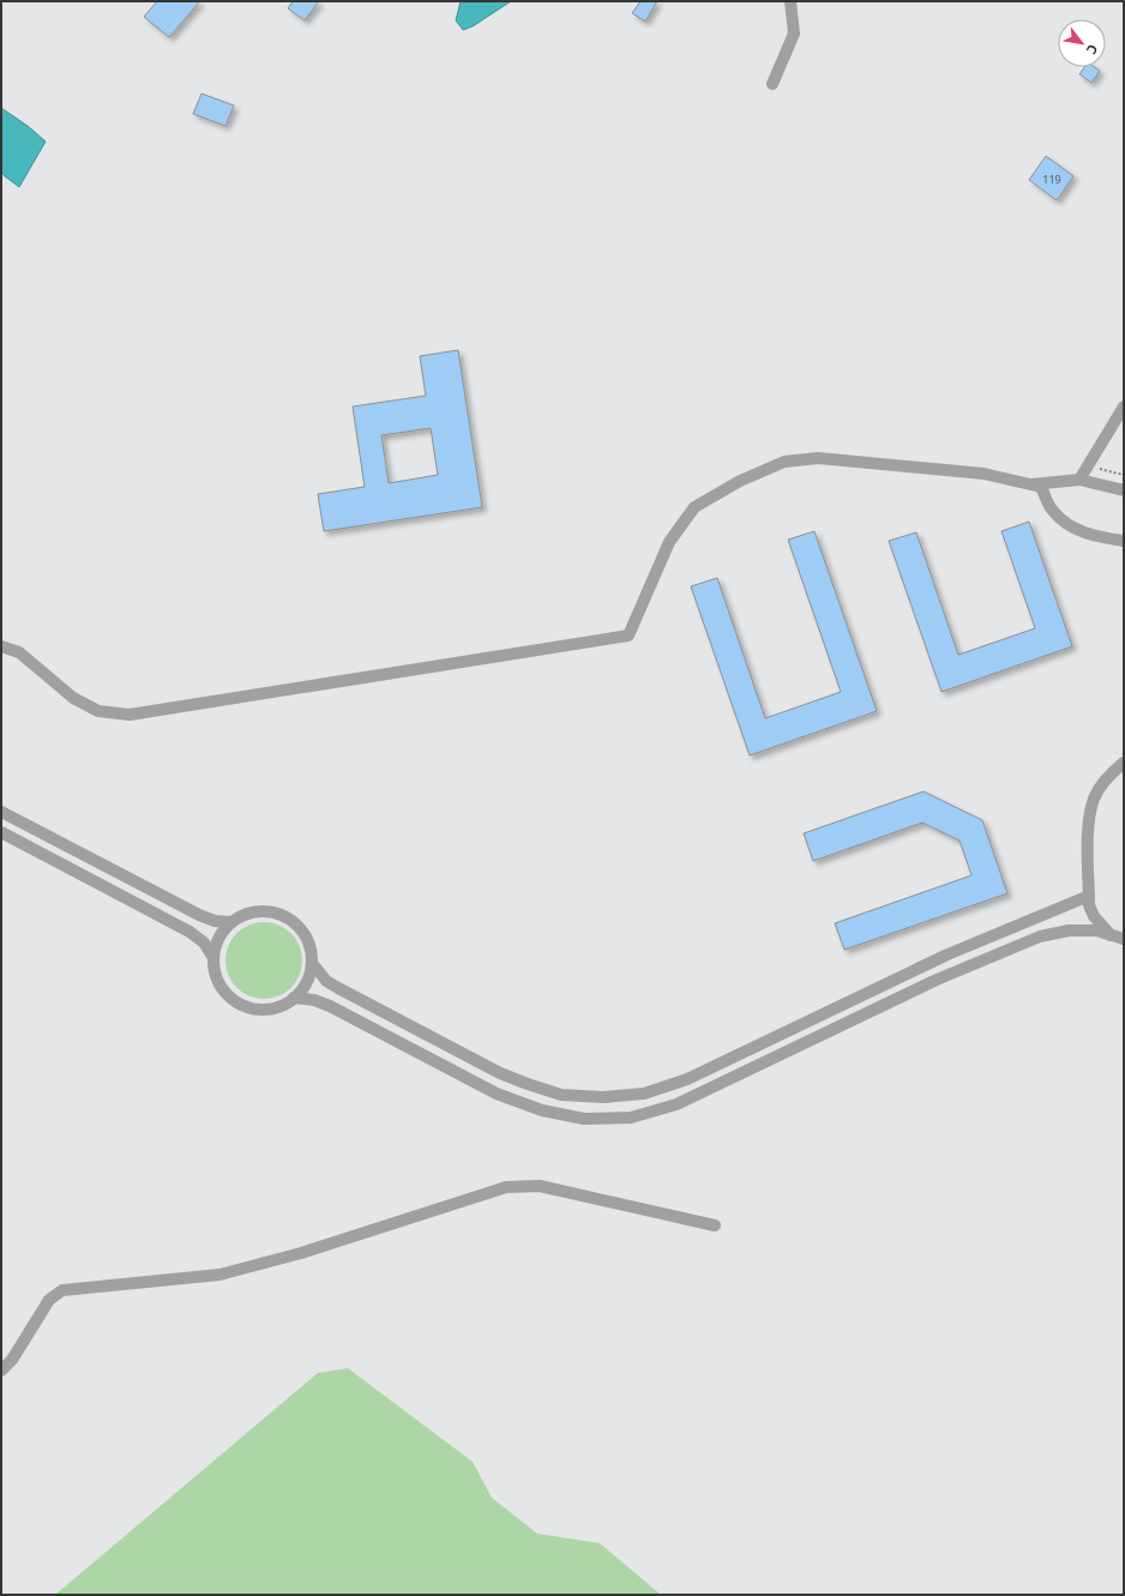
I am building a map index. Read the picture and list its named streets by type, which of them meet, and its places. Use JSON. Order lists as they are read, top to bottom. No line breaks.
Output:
{"house_numbers":["119"],"north":"bottom right"}
